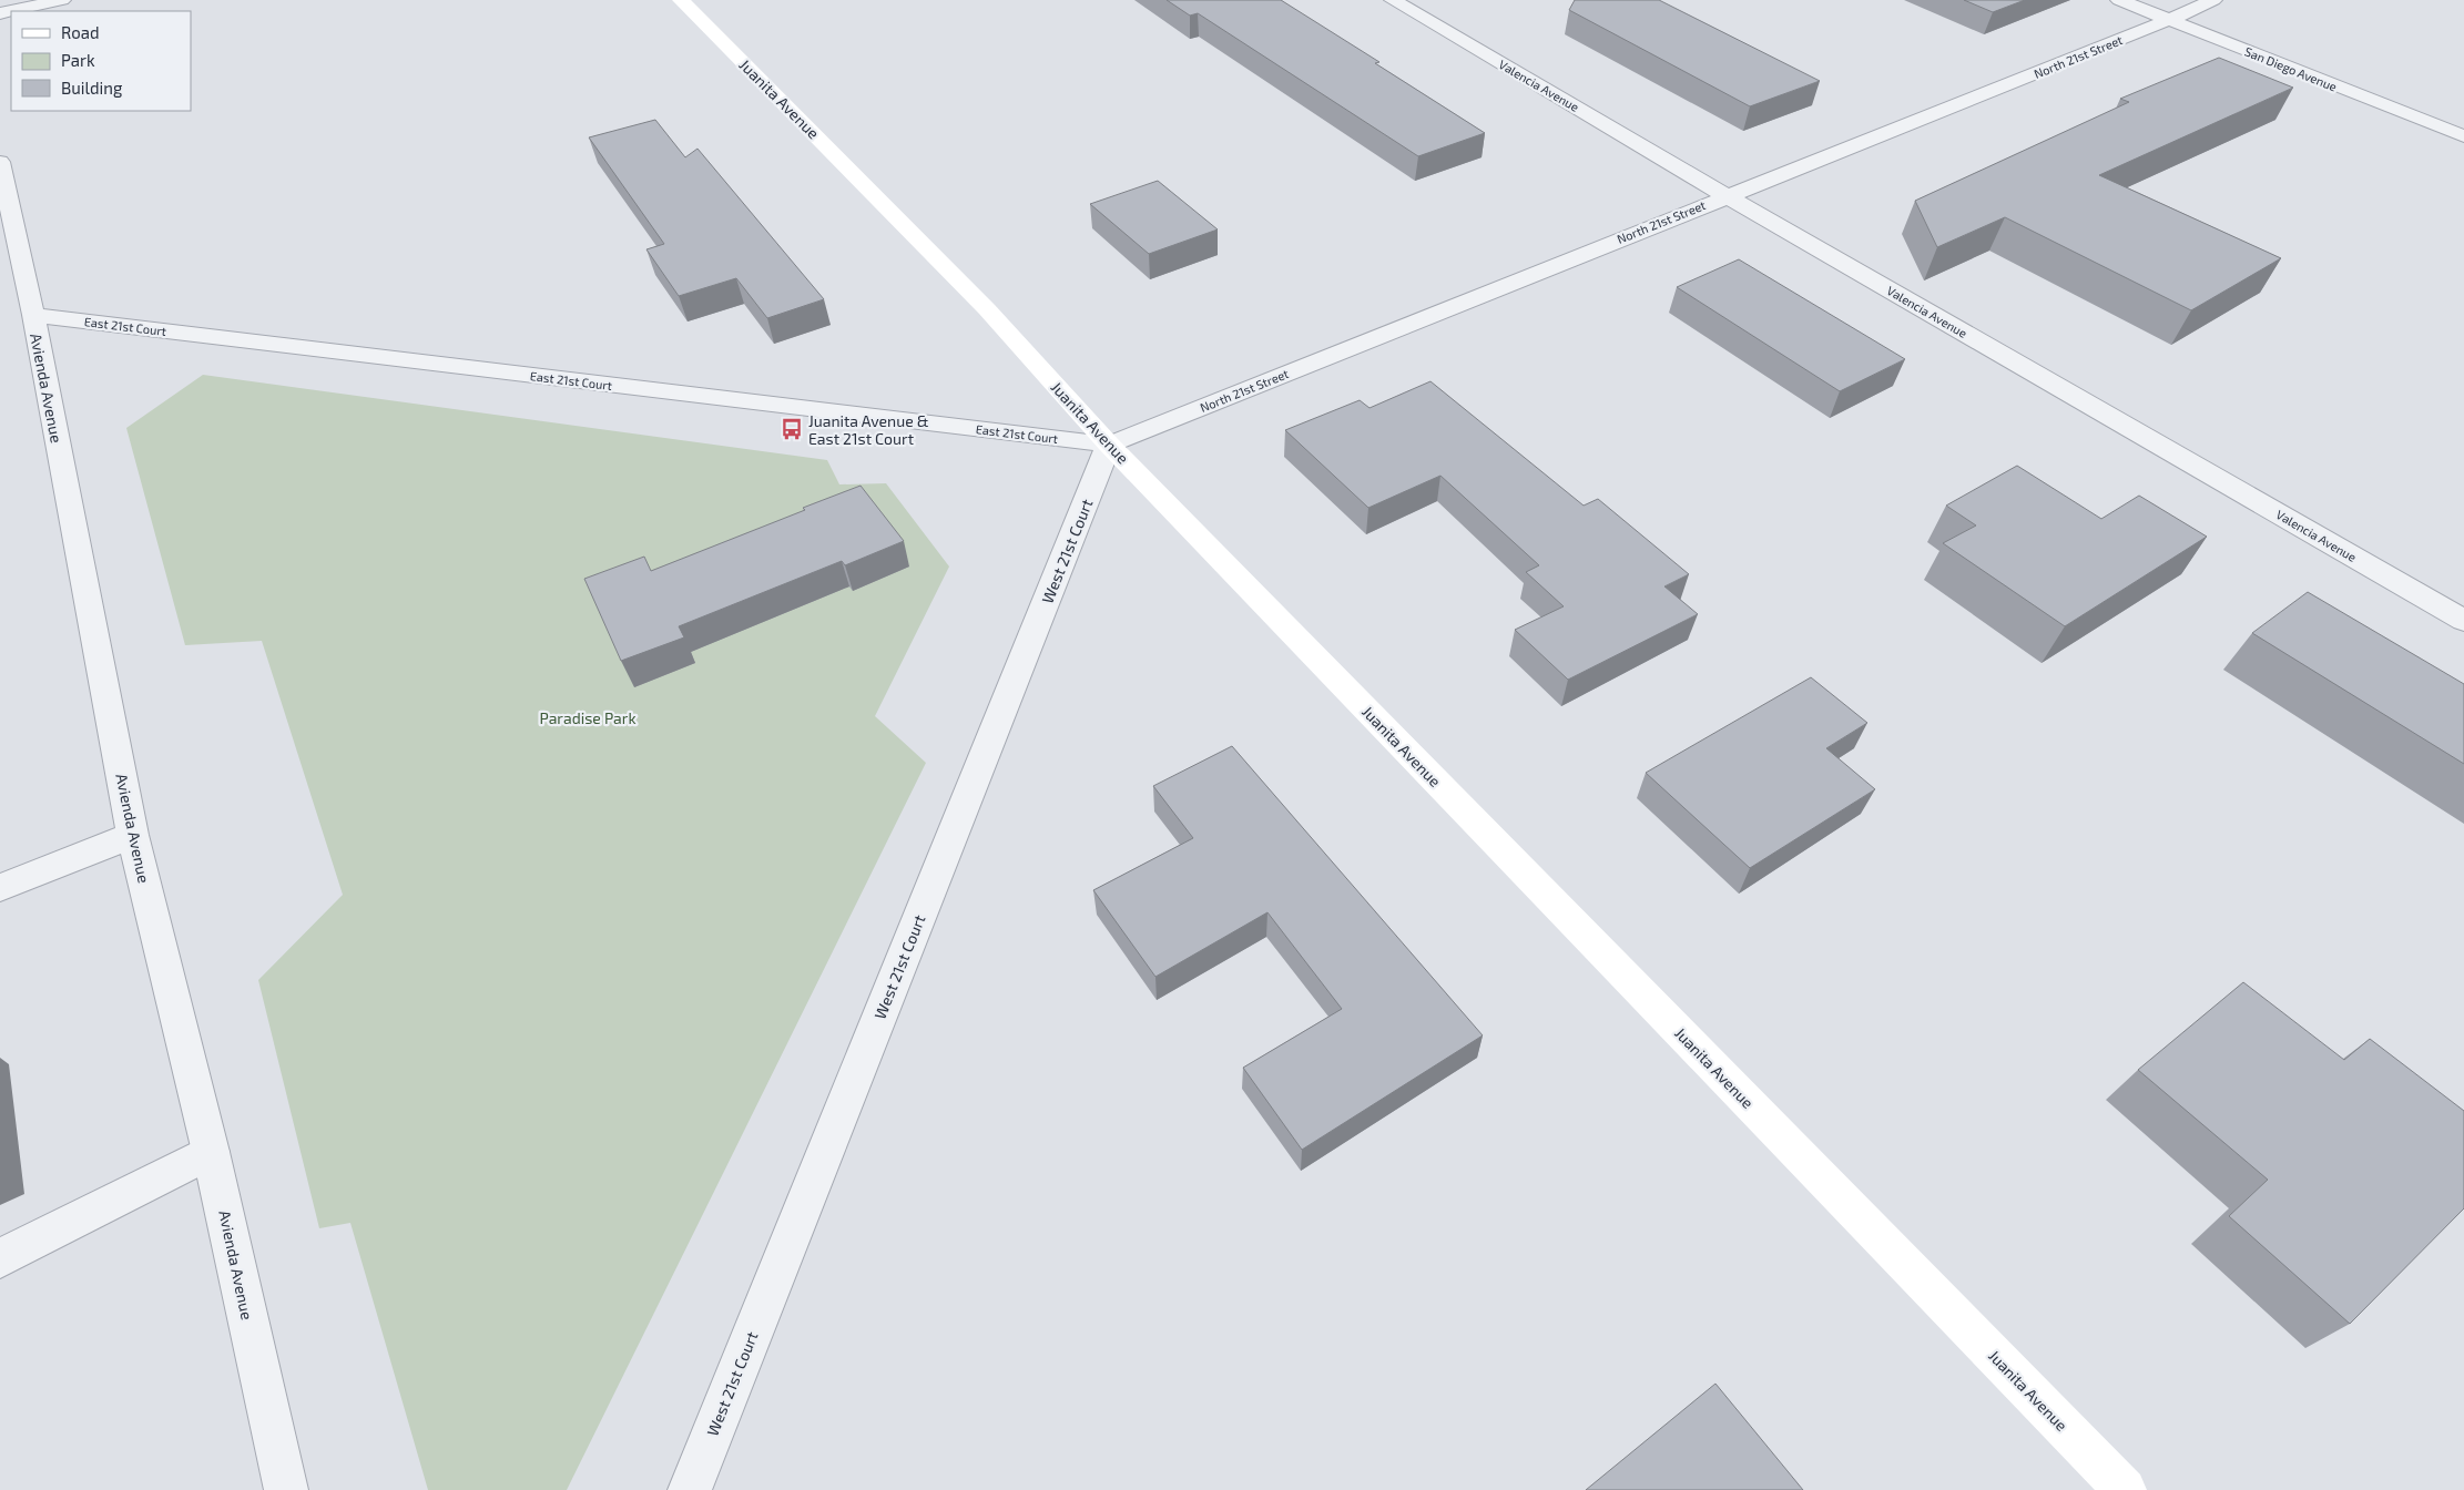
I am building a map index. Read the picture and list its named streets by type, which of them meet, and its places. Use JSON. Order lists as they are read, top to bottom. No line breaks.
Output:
{"streets":{"street":["North 21st Street","San Diego Avenue","Valencia Avenue","Juanita Avenue","East 21st Court","Avienda Avenue","West 21st Court"]},"crossings":[["North 21st Street","San Diego Avenue"],["North 21st Street","Valencia Avenue"],["North 21st Street","Juanita Avenue"],["North 21st Street","East 21st Court"],["North 21st Street","West 21st Court"],["Juanita Avenue","East 21st Court"],["Juanita Avenue","West 21st Court"],["East 21st Court","Avienda Avenue"],["East 21st Court","West 21st Court"]],"parks":["Paradise Park"],"places":{"bus stop":["Juanita Avenue & East 21st Court"]},"legend":["Road","Park","Building"]}
